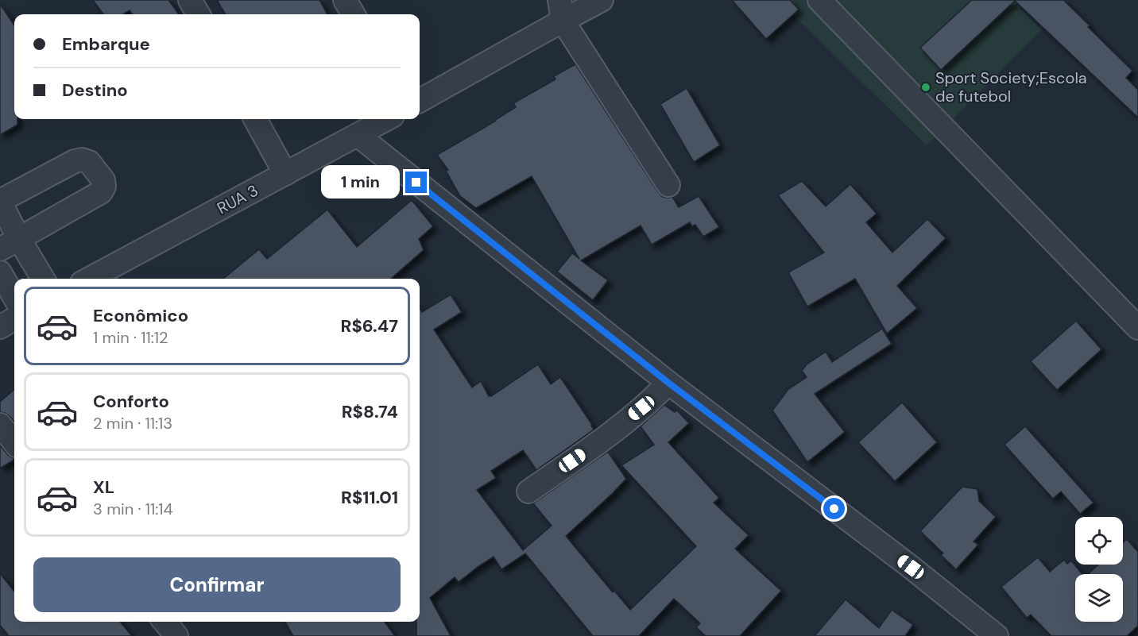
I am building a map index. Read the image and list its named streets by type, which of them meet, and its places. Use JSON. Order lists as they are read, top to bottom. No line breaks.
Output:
{"streets":{"street":["RUA 3"]},"places":["Sport Society;Escola de futebol"],"page":{"banner":["Embarque","Destino"],"bubble":"1 min","list":[{"name":"Econômico","note":"1 min · 11:12","value":"R$6.47"},{"name":"Conforto","note":"2 min · 11:13","value":"R$8.74"},{"name":"XL","note":"3 min · 11:14","value":"R$11.01"}],"buttons":"Confirmar"}}
